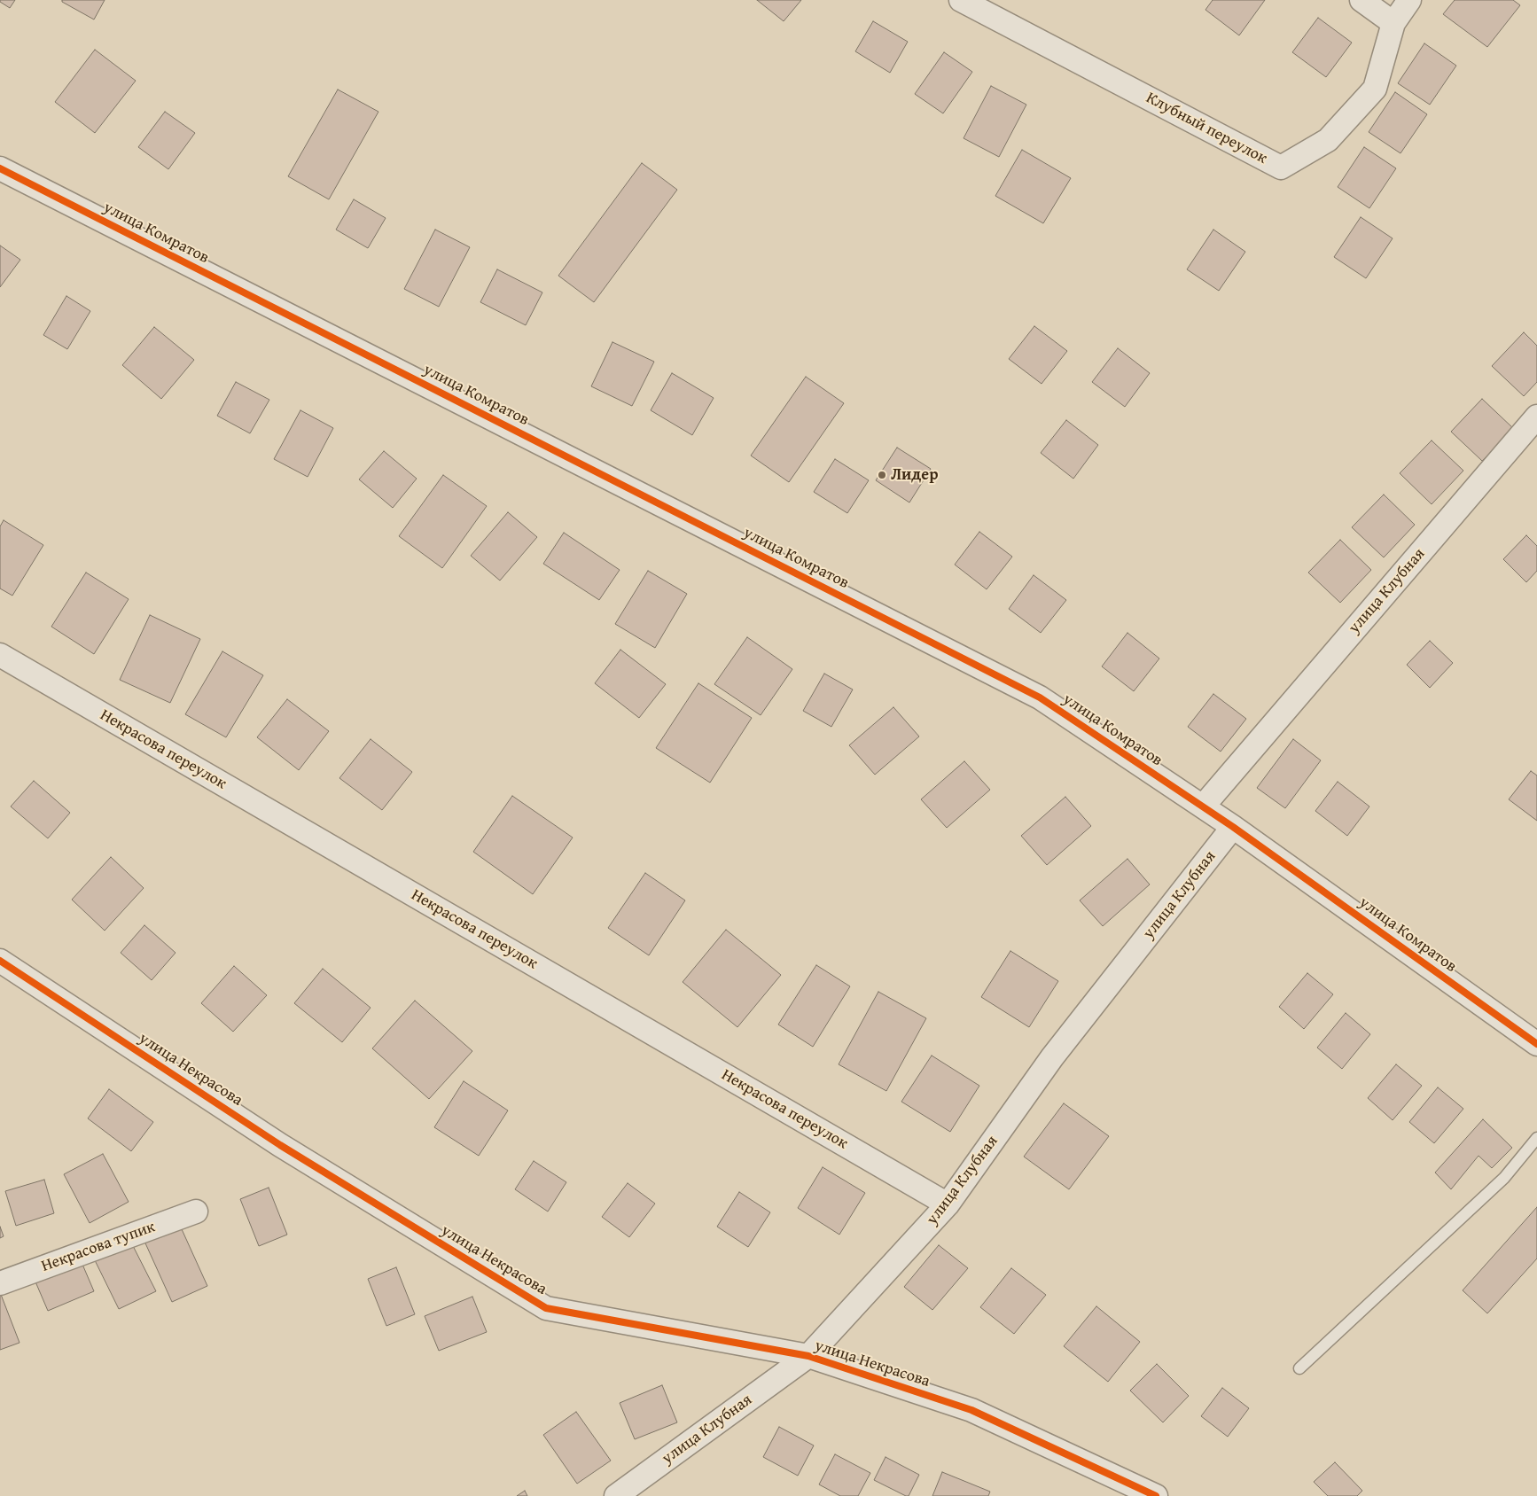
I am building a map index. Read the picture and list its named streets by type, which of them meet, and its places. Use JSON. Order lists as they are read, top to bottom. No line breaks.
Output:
{"streets":{"street":["Клубный переулок","улица Комратов","улица Клубная","Некрасова переулок","улица Некрасова","Некрасова тупик"]},"crossings":[["улица Комратов","улица Клубная"],["улица Клубная","Некрасова переулок"],["улица Клубная","улица Некрасова"]],"places":["Лидер"]}
